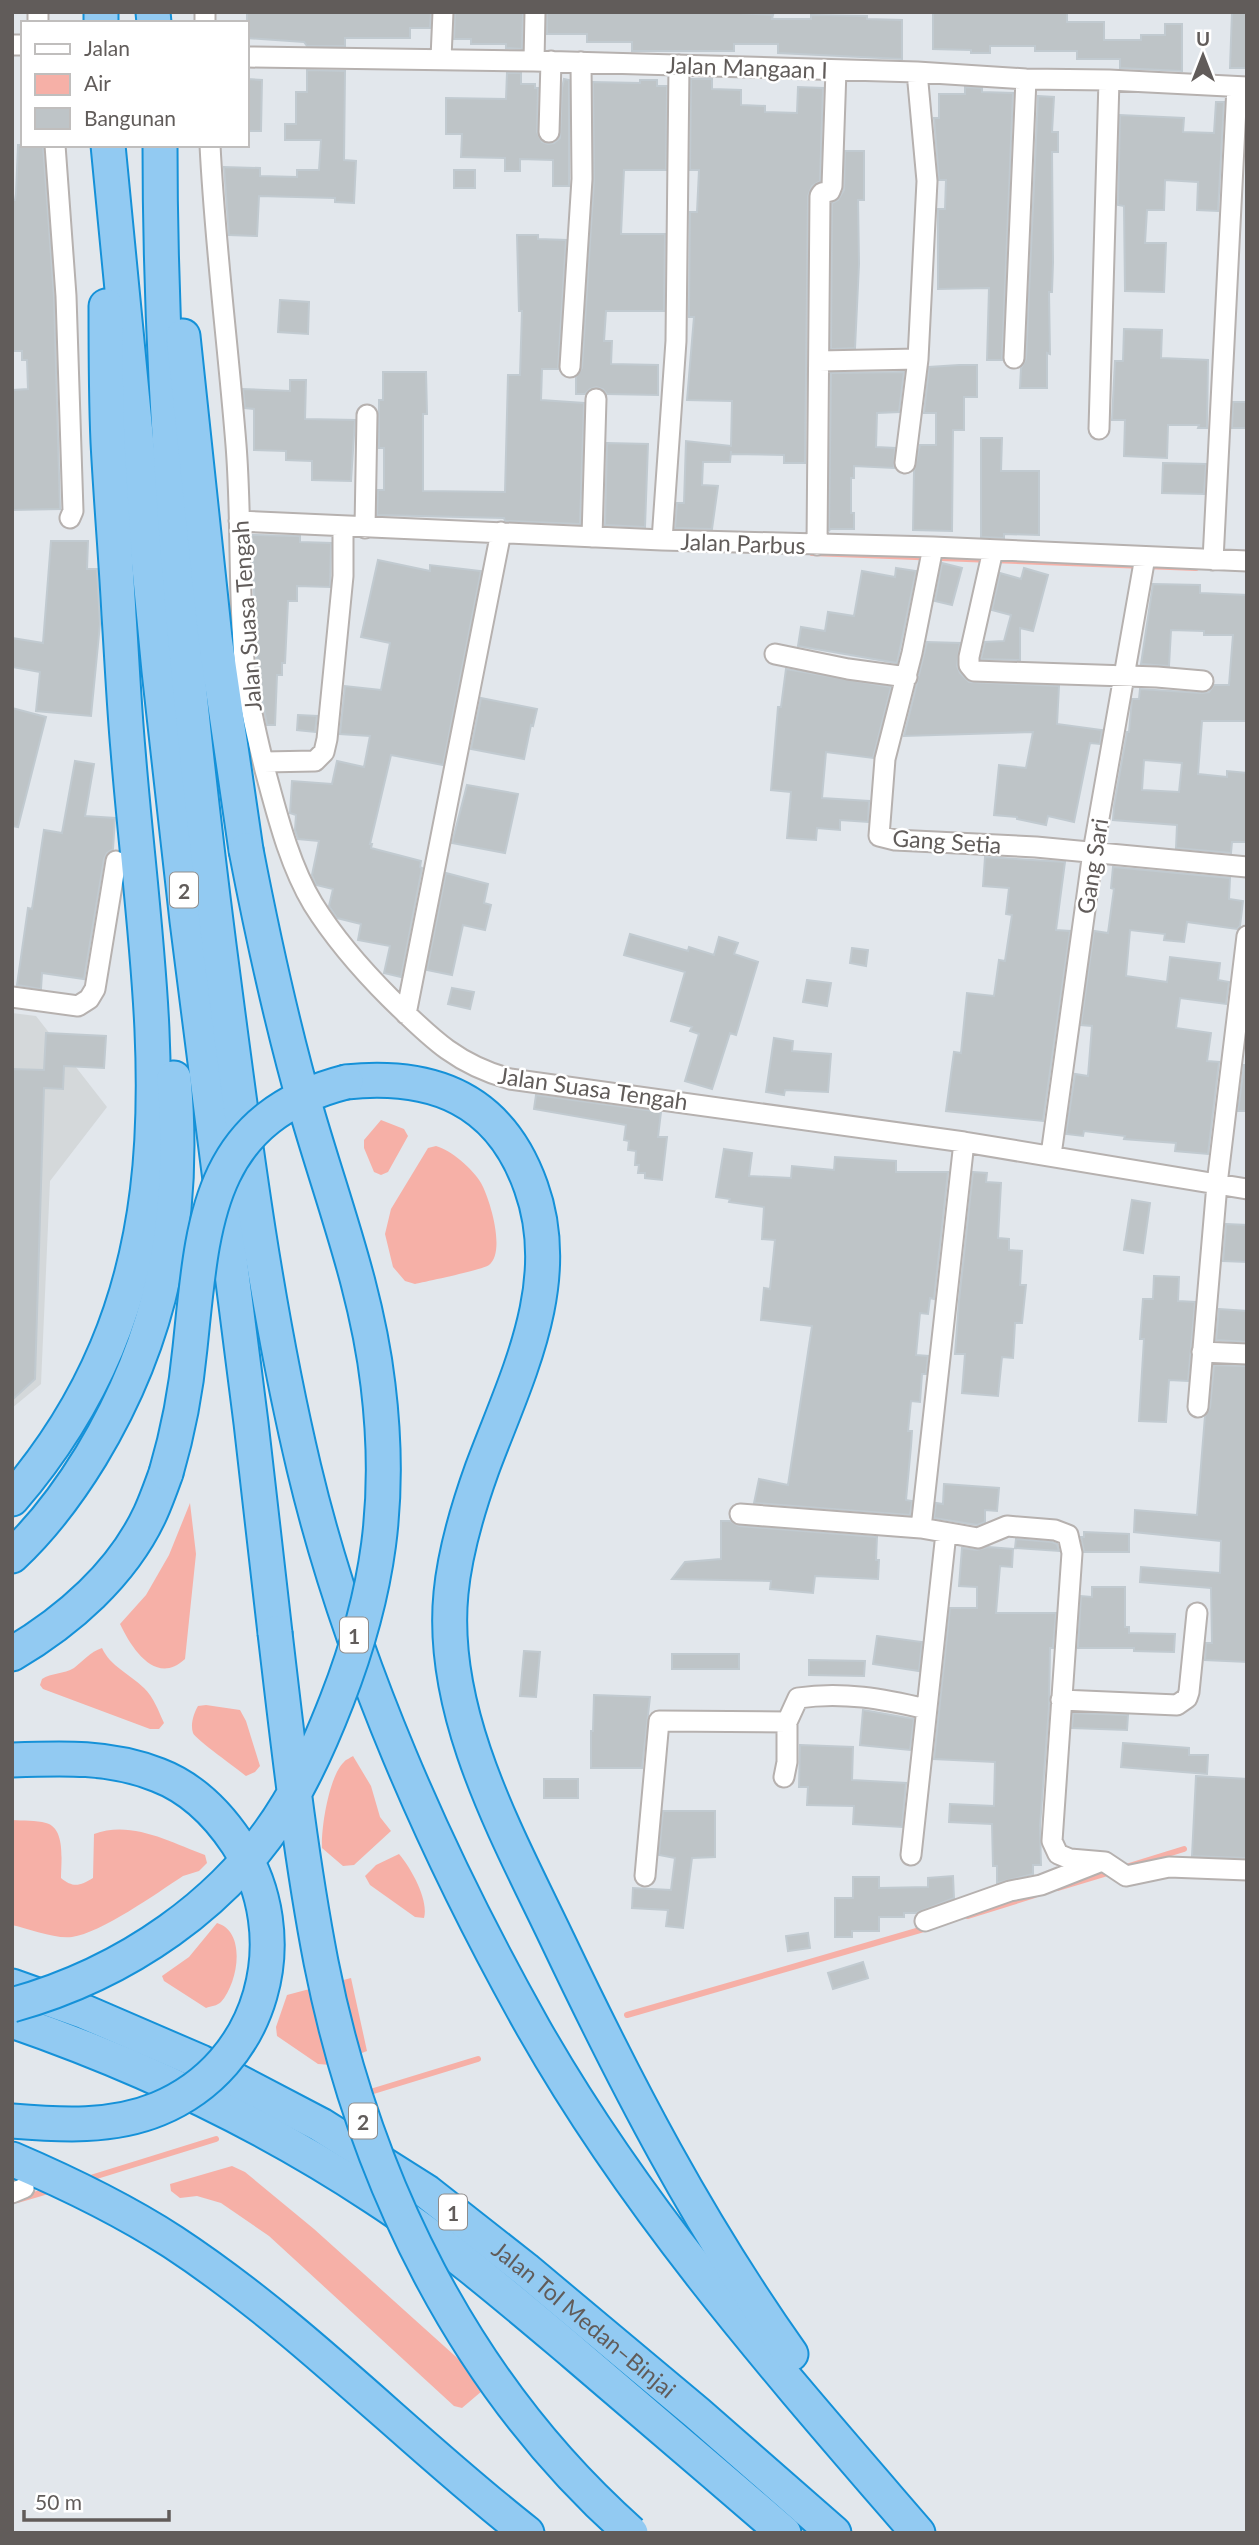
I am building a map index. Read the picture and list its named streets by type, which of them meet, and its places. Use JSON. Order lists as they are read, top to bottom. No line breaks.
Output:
{"streets":{"highway":["2","1","Jalan Tol Medan–Binjai"],"street":["Jalan Mangaan I","Jalan Parbus","Jalan Suasa Tengah","Gang Setia","Gang Sari"]},"crossings":[["Jalan Parbus","Jalan Suasa Tengah"],["Jalan Parbus","Gang Setia"],["Jalan Parbus","Gang Sari"],["Jalan Suasa Tengah","Gang Sari"],["Gang Setia","Gang Sari"]],"legend":["Jalan","Air","Bangunan"],"scale_bar":"50 m","north":"top"}
